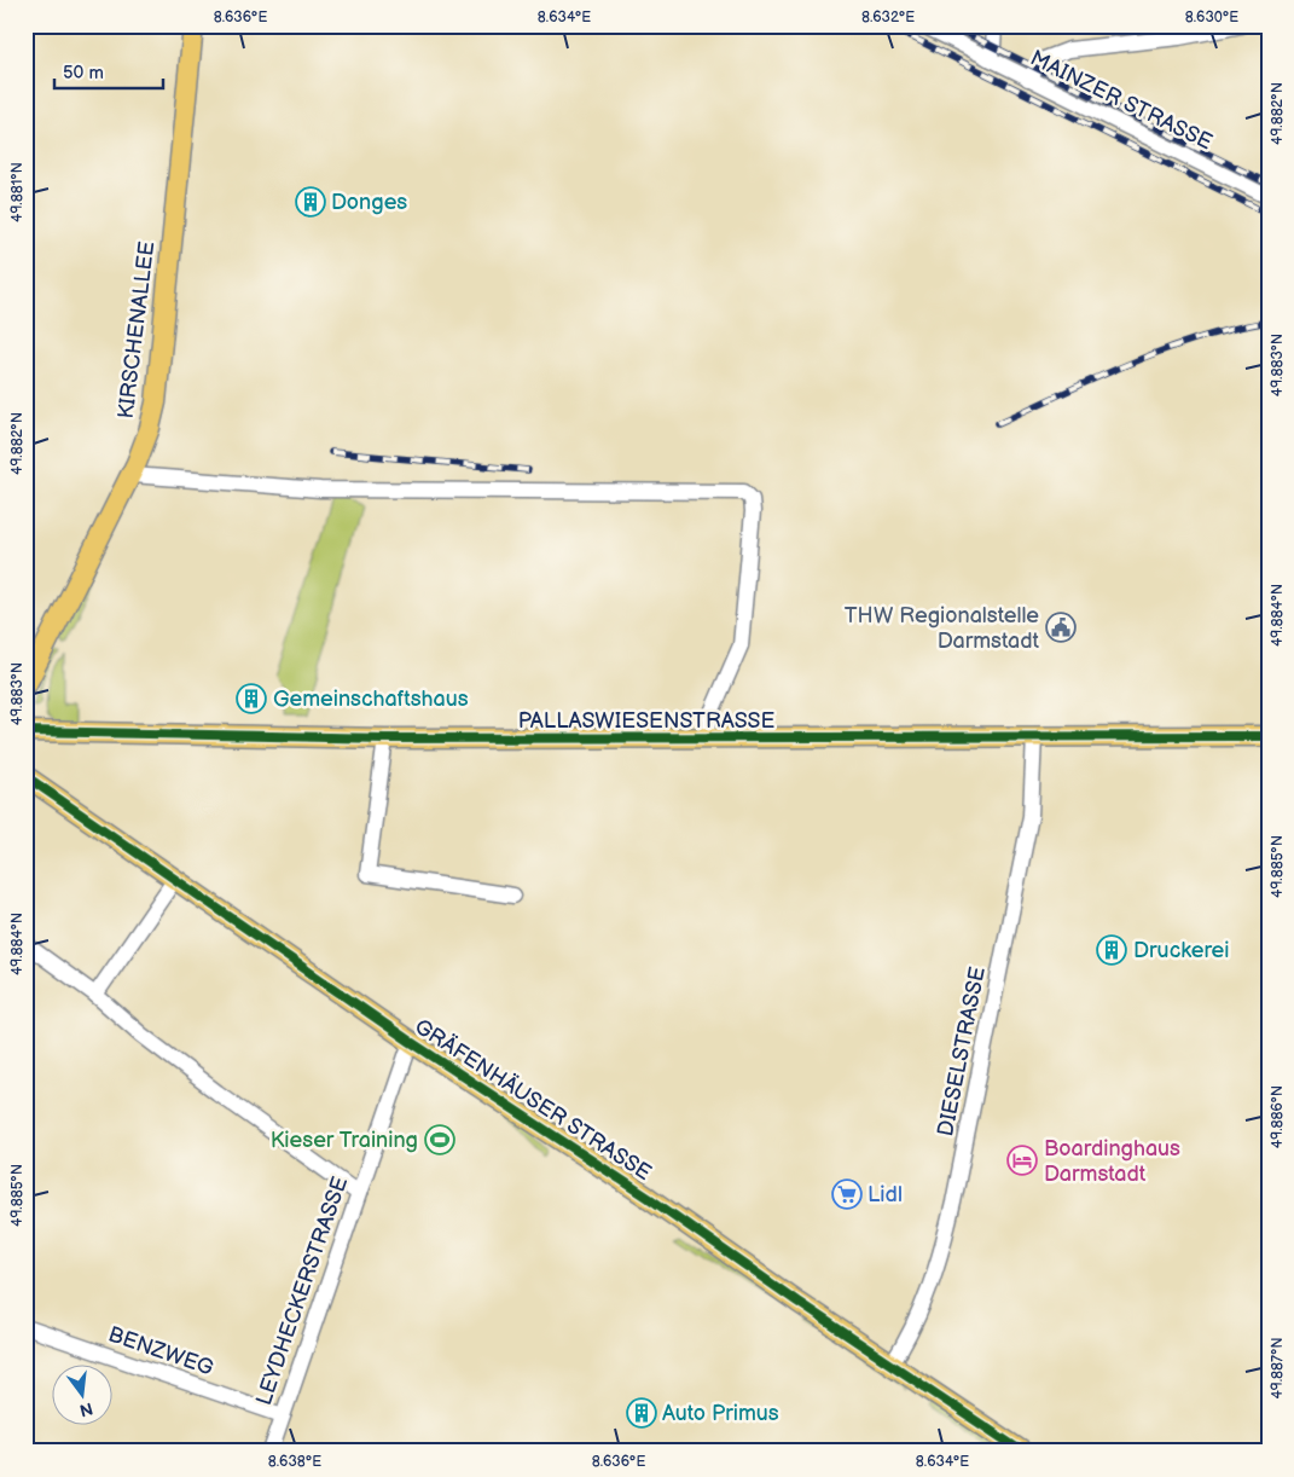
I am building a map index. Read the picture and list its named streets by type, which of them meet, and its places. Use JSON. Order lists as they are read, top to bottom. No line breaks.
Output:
{"streets":{"main road":["KIRSCHENALLEE","PALLASWIESENSTRASSE","GRÄFENHÄUSER STRASSE"],"street":["MAINZER STRASSE","DIESELSTRASSE","LEYDHECKERSTRASSE","BENZWEG"]},"crossings":[["PALLASWIESENSTRASSE","DIESELSTRASSE"],["DIESELSTRASSE","GRÄFENHÄUSER STRASSE"],["GRÄFENHÄUSER STRASSE","LEYDHECKERSTRASSE"],["LEYDHECKERSTRASSE","BENZWEG"]],"places":{"building":["Donges","Gemeinschaftshaus","Druckerei","Auto Primus"],"public building":["THW Regionalstelle Darmstadt"],"sports":["Kieser Training"],"hotel":["Boardinghaus Darmstadt"],"supermarket":["Lidl"]},"scale_bar":"50 m","north":"bottom","coordinates":["8.636°E","8.634°E","8.632°E","8.630°E","49.882°N","49.881°N","49.883°N","49.884°N","49.885°N","49.886°N","49.887°N","8.638°E"]}
